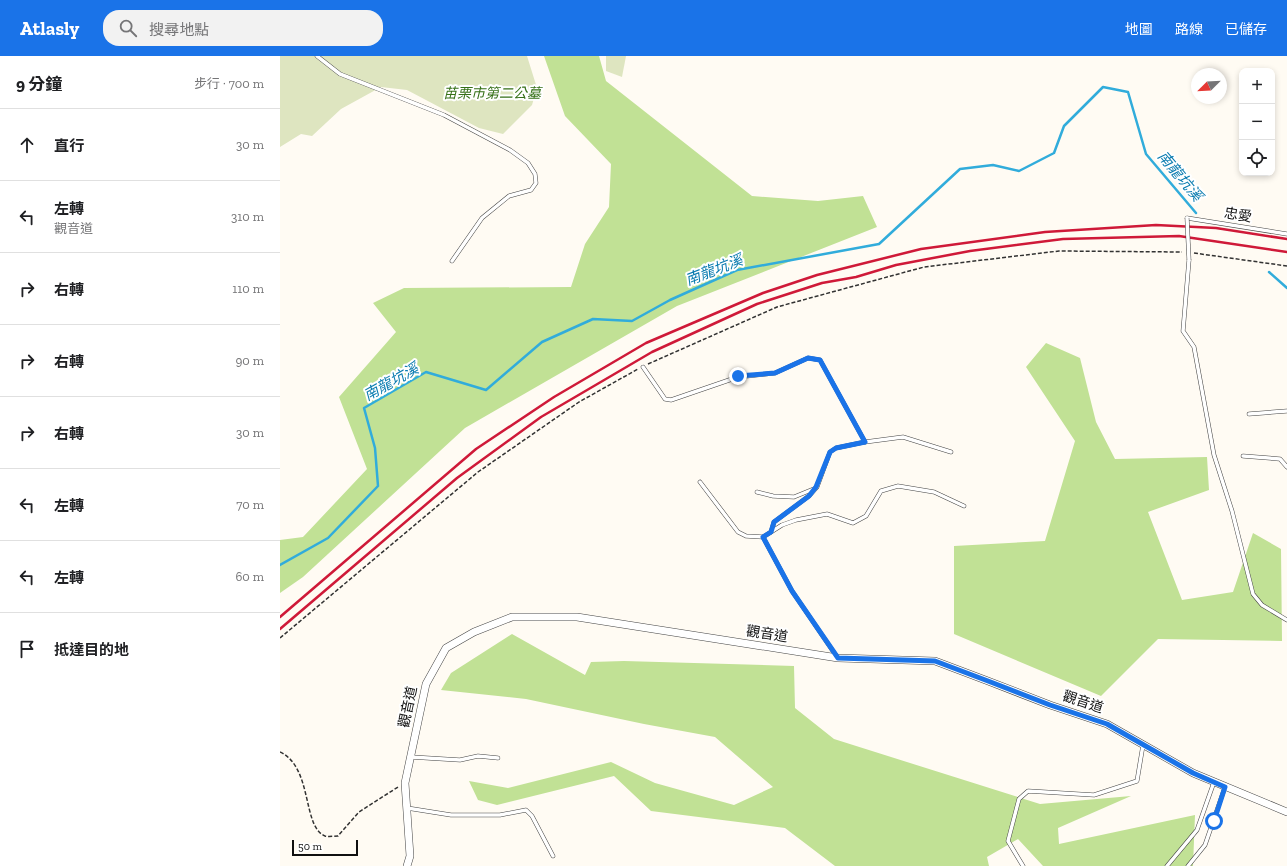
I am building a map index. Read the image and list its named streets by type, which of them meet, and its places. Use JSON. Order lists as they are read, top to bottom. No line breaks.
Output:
{"streets":{"street":["觀音道"],"lane":["忠愛"]},"water":["南龍坑溪"],"parks":["苗栗市第二公墓"],"scale_bar":"50 m","north":"bottom left","page":{"header":"Atlasly","search":"搜尋地點","nav":["地圖","路線","已儲存"],"heading":["9 分鐘","步行 · 700 m"],"map_buttons":["+","−"],"list":[["直行","30 m"],["左轉","觀音道","310 m"],["右轉","110 m"],["右轉","90 m"],["右轉","30 m"],["左轉","70 m"],["左轉","60 m"],"抵達目的地"],"scale":"50 m"}}
